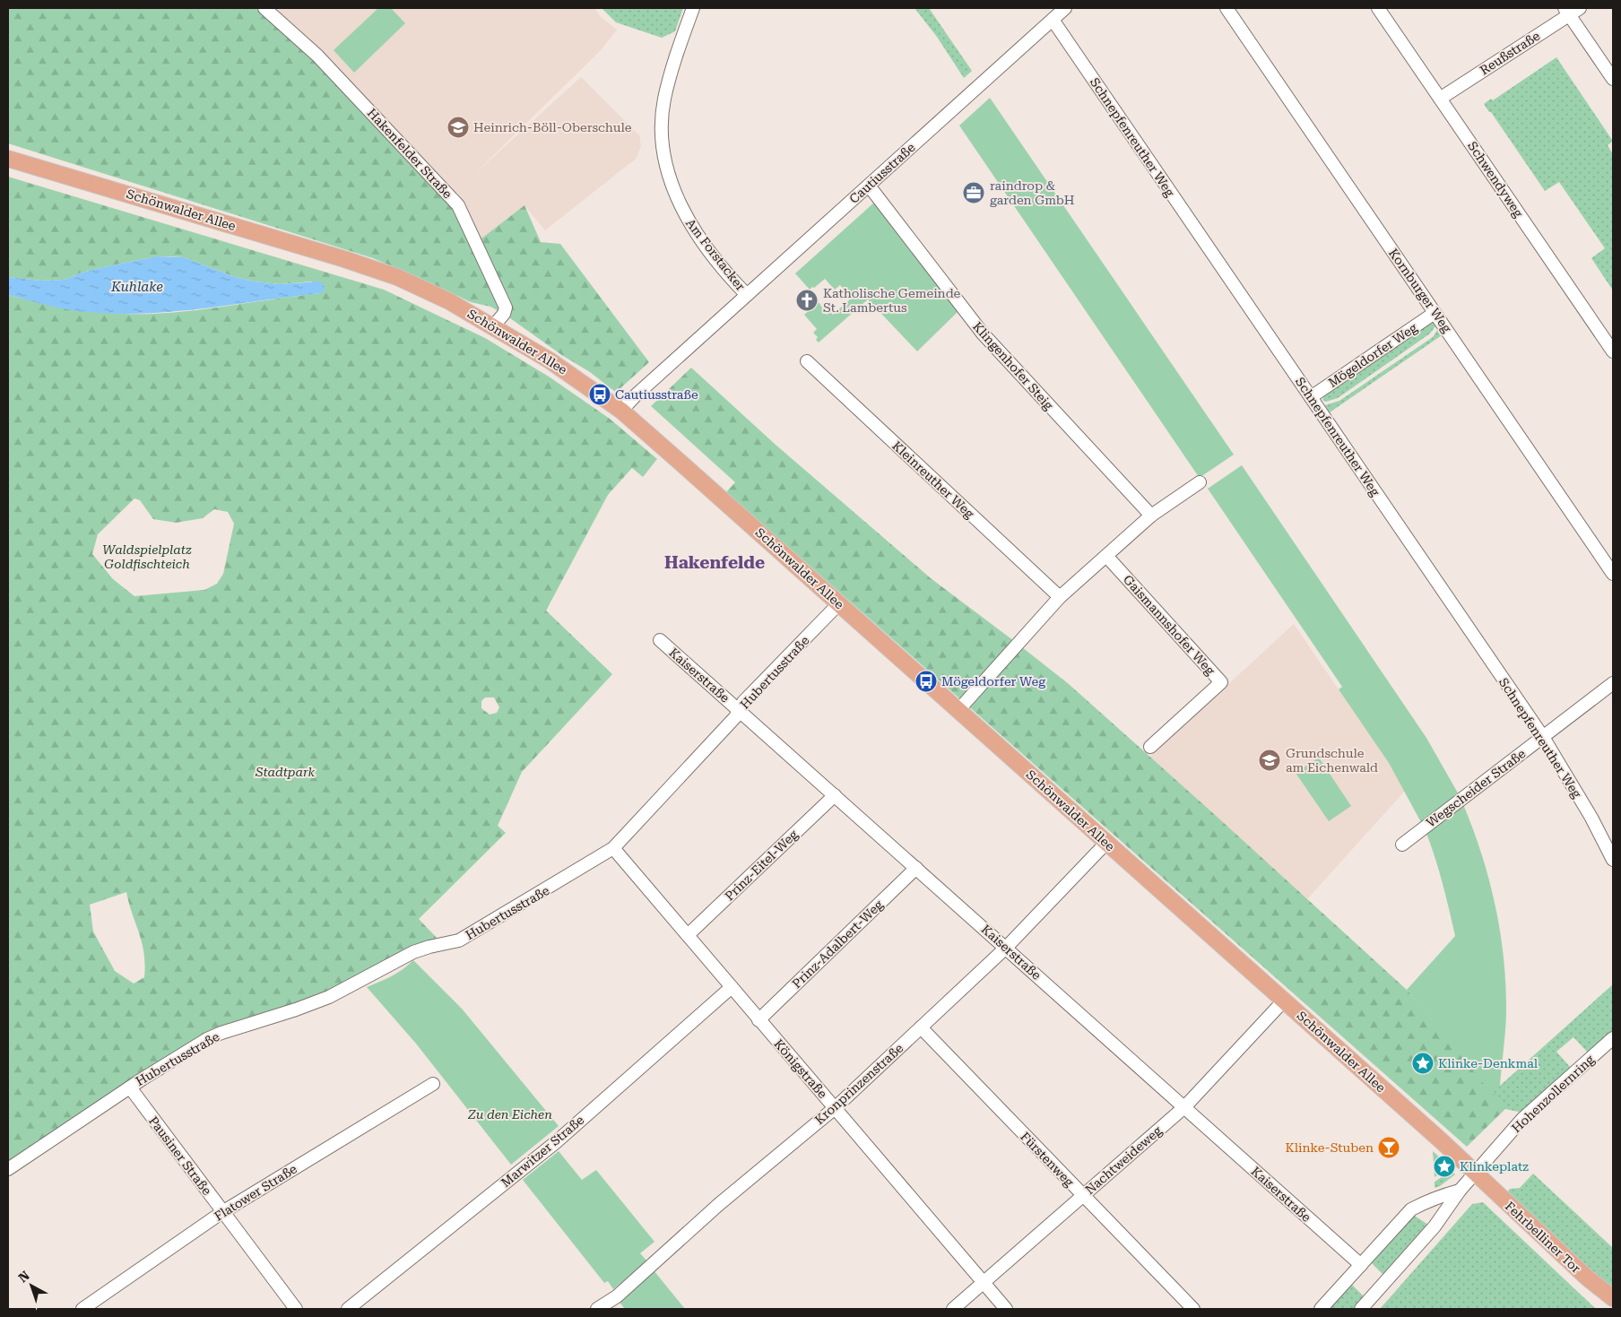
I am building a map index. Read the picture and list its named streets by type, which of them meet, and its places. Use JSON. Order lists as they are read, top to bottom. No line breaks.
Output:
{"streets":{"main road":["Schönwalder Allee","Fehrbelliner Tor"],"street":["Reußstraße","Schnepfenreuther Weg","Hakenfelder Straße","Cautiusstraße","Schwendyweg","Am Forstacker","Kornburger Weg","Mögeldorfer Weg","Klingenhofer Steig","Kleinreuther Weg","Gaismannshofer Weg","Hubertusstraße","Kaiserstraße","Wegscheider Straße","Prinz-Eitel-Weg","Prinz-Adalbert-Weg","Königstraße","Kronprinzenstraße","Hohenzollernring","Marwitzer Straße","Pausiner Straße","Fürstenweg","Nachtweideweg","Flatower Straße"]},"crossings":[["Reußstraße","Schwendyweg"],["Schnepfenreuther Weg","Cautiusstraße"],["Schnepfenreuther Weg","Mögeldorfer Weg"],["Schnepfenreuther Weg","Wegscheider Straße"],["Hakenfelder Straße","Schönwalder Allee"],["Cautiusstraße","Schönwalder Allee"],["Cautiusstraße","Am Forstacker"],["Cautiusstraße","Klingenhofer Steig"],["Schönwalder Allee","Hubertusstraße"],["Schönwalder Allee","Kronprinzenstraße"],["Schönwalder Allee","Hohenzollernring"],["Schönwalder Allee","Nachtweideweg"],["Schönwalder Allee","Fehrbelliner Tor"],["Kornburger Weg","Mögeldorfer Weg"],["Hubertusstraße","Kaiserstraße"],["Hubertusstraße","Königstraße"],["Hubertusstraße","Pausiner Straße"],["Kaiserstraße","Prinz-Eitel-Weg"],["Kaiserstraße","Prinz-Adalbert-Weg"],["Kaiserstraße","Kronprinzenstraße"],["Kaiserstraße","Nachtweideweg"],["Prinz-Eitel-Weg","Königstraße"],["Prinz-Adalbert-Weg","Königstraße"],["Königstraße","Kronprinzenstraße"],["Königstraße","Marwitzer Straße"],["Königstraße","Nachtweideweg"],["Kronprinzenstraße","Fürstenweg"],["Hohenzollernring","Fehrbelliner Tor"],["Pausiner Straße","Flatower Straße"],["Fürstenweg","Nachtweideweg"]],"districts":["Hakenfelde"],"water":["Kuhlake"],"parks":["Waldspielplatz Goldfischteich","Stadtpark","Zu den Eichen"],"places":{"school or university":["Heinrich-Böll-Oberschule","Grundschule am Eichenwald"],"office":["raindrop & garden GmbH"],"church":["Katholische Gemeinde St. Lambertus"],"bus stop":["Cautiusstraße","Mögeldorfer Weg"],"place":["Klinke-Denkmal","Klinkeplatz"],"bar":["Klinke-Stuben"]},"north":"top left"}
